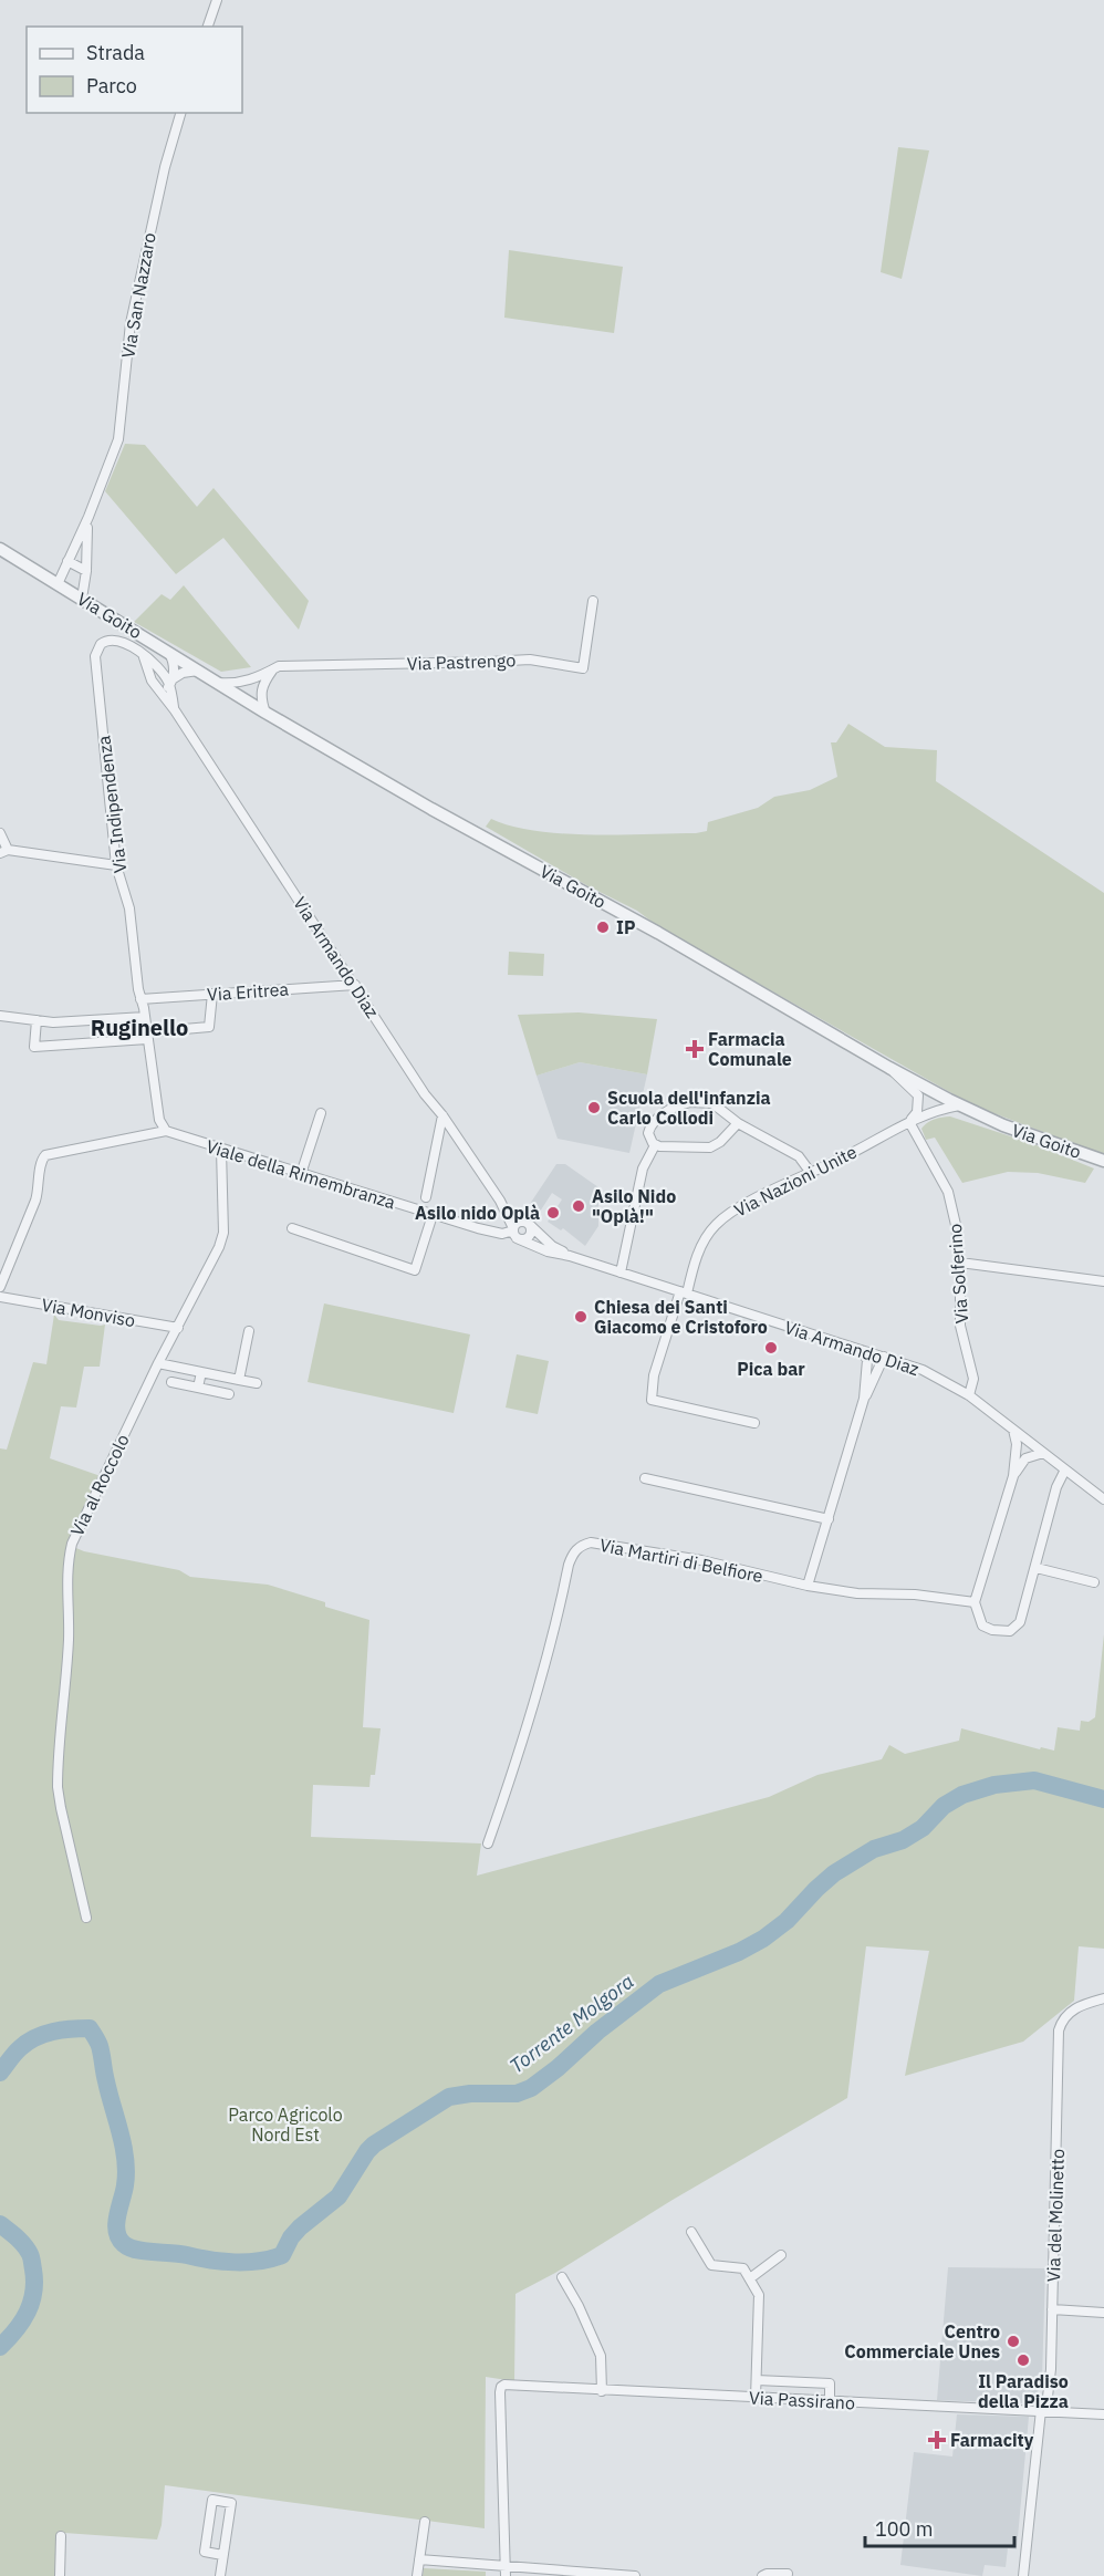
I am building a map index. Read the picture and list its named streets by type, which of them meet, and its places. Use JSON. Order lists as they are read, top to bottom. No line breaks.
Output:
{"streets":{"street":["Via San Nazzaro","Via Goito","Via Pastrengo","Via Indipendenza","Via Armando Diaz","Via Eritrea","Viale della Rimembranza","Via Nazioni Unite","Via Solferino","Via Monviso","Via al Roccolo","Via Martiri di Belfiore","Via del Molinetto","Via Passirano"]},"crossings":[["Via San Nazzaro","Via Goito"],["Via Goito","Via Pastrengo"],["Via Goito","Via Armando Diaz"],["Via Goito","Via Nazioni Unite"],["Via Indipendenza","Via Armando Diaz"],["Via Indipendenza","Via Eritrea"],["Via Indipendenza","Viale della Rimembranza"],["Via Armando Diaz","Via Eritrea"],["Via Armando Diaz","Viale della Rimembranza"],["Via Armando Diaz","Via Nazioni Unite"],["Via Armando Diaz","Via Solferino"],["Viale della Rimembranza","Via al Roccolo"],["Via Nazioni Unite","Via Solferino"],["Via Monviso","Via al Roccolo"],["Via del Molinetto","Via Passirano"]],"districts":["Ruginello"],"water":["Torrente Molgora"],"parks":["Parco Agricolo Nord Est"],"places":{"other":["IP","Scuola dell'infanzia Carlo Collodi","Asilo Nido \"Oplà!\"","Asilo nido Oplà","Chiesa dei Santi Giacomo e Cristoforo","Pica bar","Centro Commerciale Unes","Il Paradiso della Pizza"],"health":["Farmacia Comunale","Farmacity"]},"legend":["Strada","Parco"],"scale_bar":"100 m"}
